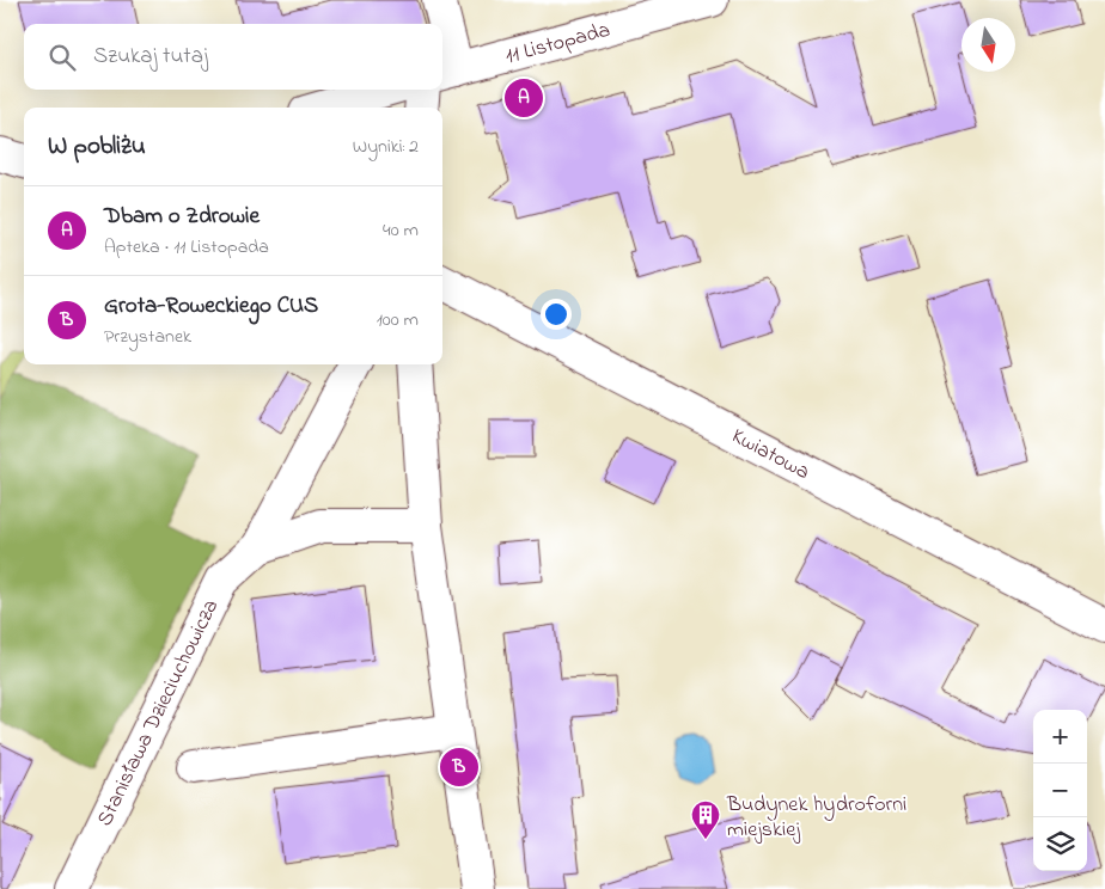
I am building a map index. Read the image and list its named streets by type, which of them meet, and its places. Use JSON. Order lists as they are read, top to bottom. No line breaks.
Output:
{"streets":{"street":["11 Listopada","Kwiatowa","Stanisława Dzieciuchowicza"]},"places":{"building":["Budynek hydroforni miejskiej"]},"north":"bottom","page":{"search":"Szukaj tutaj","pins":["A","B"],"heading":["W pobliżu","Wyniki: 2"],"list":[{"mark":"A","name":"Dbam o Zdrowie","note":"Apteka · 11 Listopada","value":"40 m"},{"mark":"B","name":"Grota-Roweckiego CUS","note":"Przystanek","value":"100 m"}],"map_buttons":["+","−"]}}
